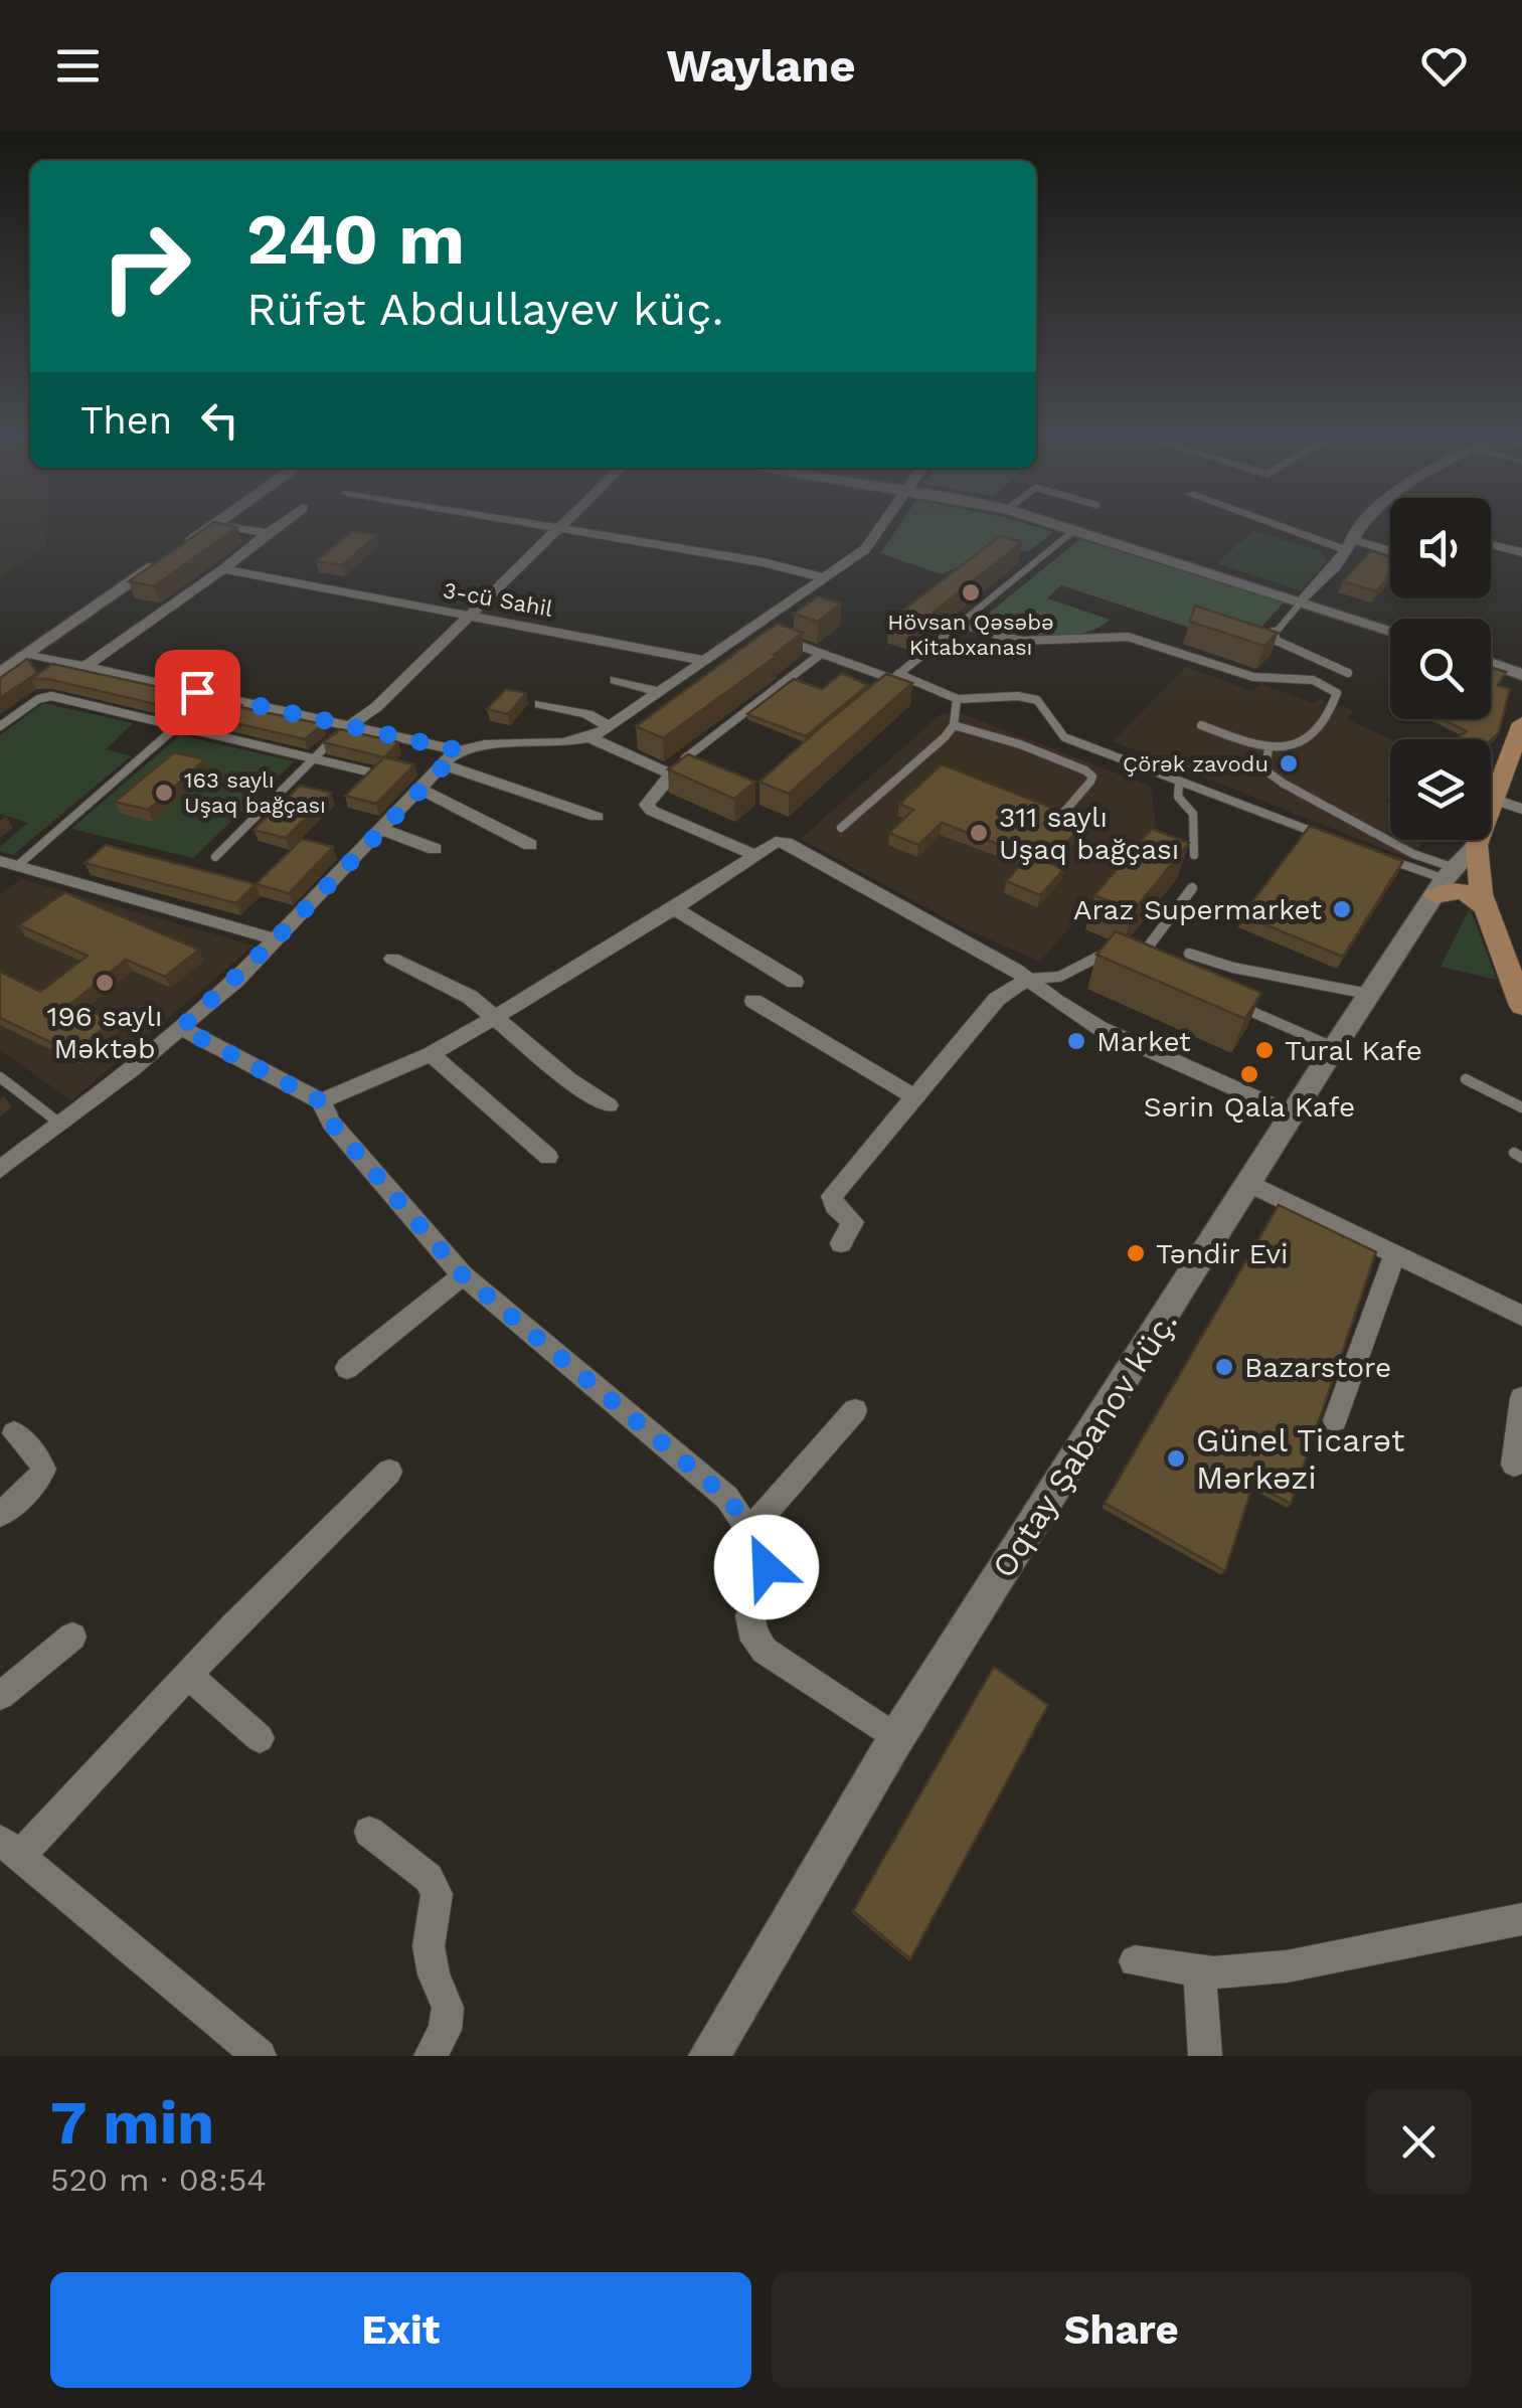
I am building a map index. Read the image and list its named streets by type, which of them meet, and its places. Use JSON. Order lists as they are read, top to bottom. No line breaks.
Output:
{"streets":{"street":["3-cü Sahil","Oqtay Şabanov küç."]},"places":["Hövsan Qəsəbə Kitabxanası","Çörək zavodu","163 saylı Uşaq bağçası","311 saylı Uşaq bağçası","Araz Supermarket","196 saylı Məktəb","Market","Tural Kafe","Sərin Qala Kafe","Təndir Evi","Bazarstore","Günel Ticarət Mərkəzi"],"page":{"header":"Waylane","turn":["240 m","Rüfət Abdullayev küç."],"then":"Then","heading":["7 min","520 m · 08:54"],"buttons":["Exit","Share"]}}
